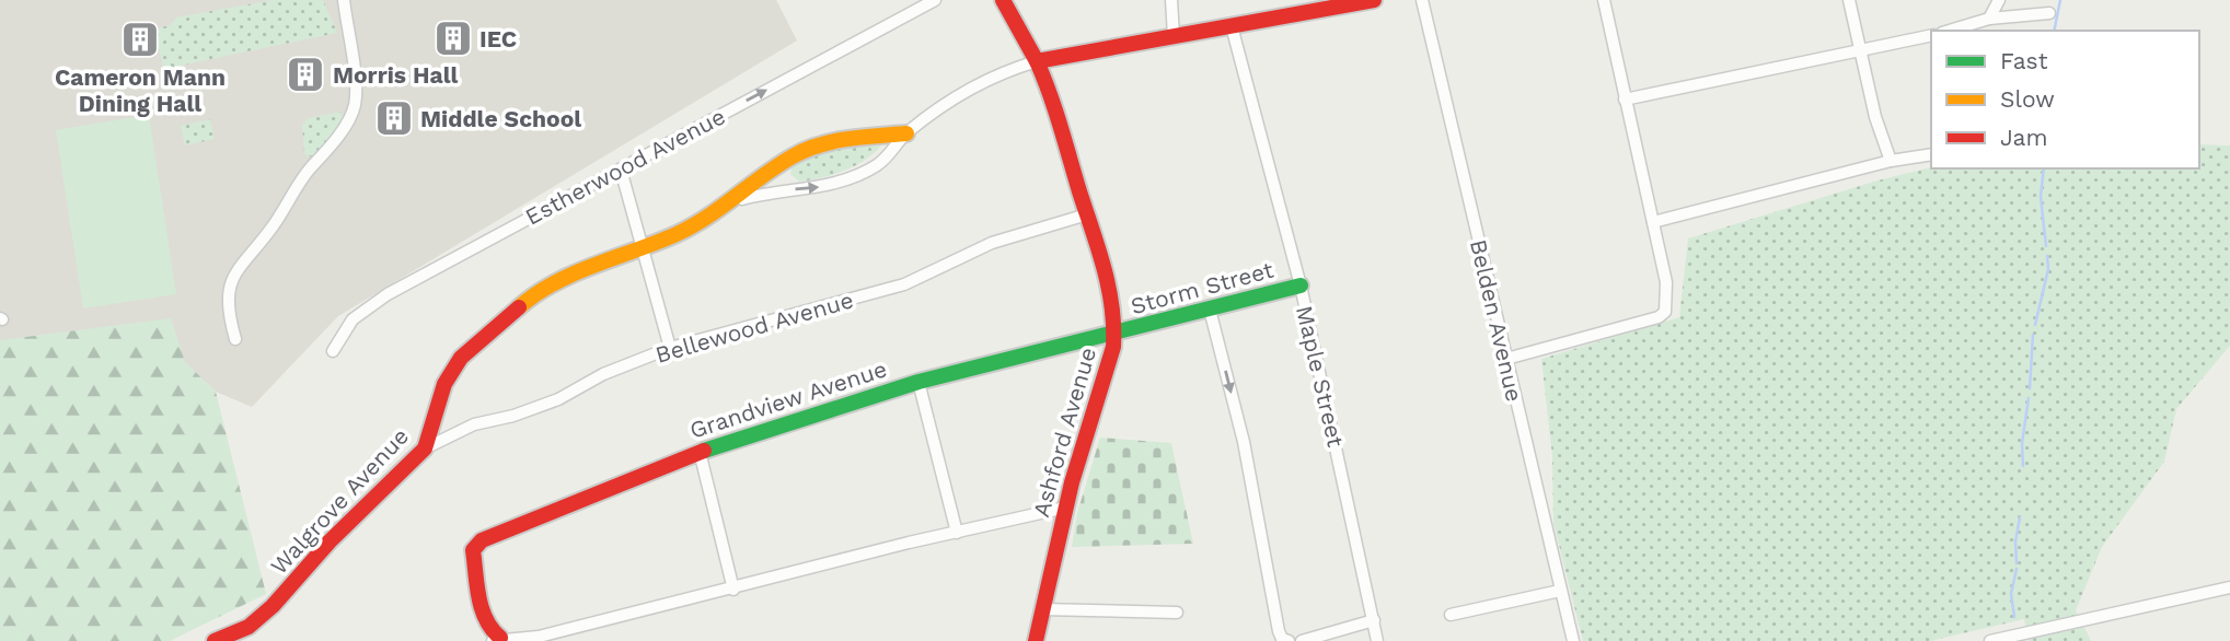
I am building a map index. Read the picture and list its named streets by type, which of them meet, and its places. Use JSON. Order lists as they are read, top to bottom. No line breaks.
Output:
{"streets":{"street":["Estherwood Avenue","Storm Street","Belden Avenue","Bellewood Avenue","Maple Street","Grandview Avenue","Ashford Avenue","Walgrove Avenue"]},"crossings":[["Storm Street","Maple Street"],["Storm Street","Grandview Avenue"],["Storm Street","Ashford Avenue"],["Bellewood Avenue","Ashford Avenue"],["Bellewood Avenue","Walgrove Avenue"],["Grandview Avenue","Ashford Avenue"],["Ashford Avenue","Walgrove Avenue"]],"one_way":["Estherwood Avenue"],"places":{"building":["IEC","Cameron Mann Dining Hall","Morris Hall","Middle School"]},"legend":["Fast","Slow","Jam"]}
